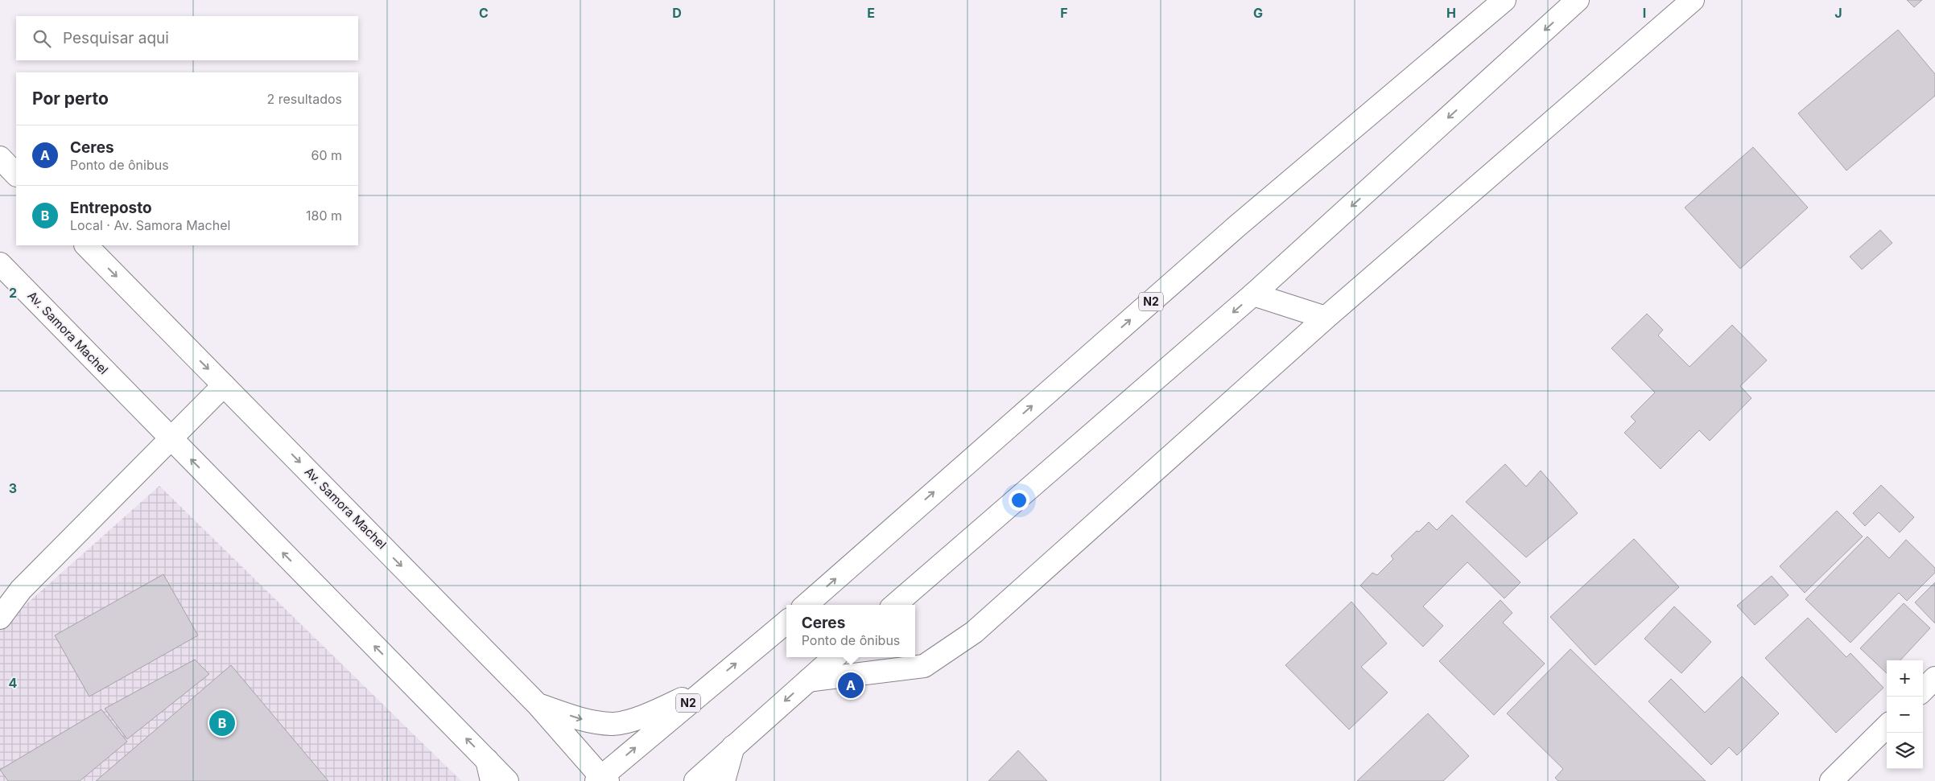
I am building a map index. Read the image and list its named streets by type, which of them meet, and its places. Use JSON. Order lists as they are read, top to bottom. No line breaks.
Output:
{"streets":{"main road":["N2","Av. Samora Machel"]},"crossings":[["N2","Av. Samora Machel"]],"page":{"search":"Pesquisar aqui","heading":["Por perto","2 resultados"],"list":[{"mark":"A","name":"Ceres","note":"Ponto de ônibus","value":"60 m"},{"mark":"B","name":"Entreposto","note":"Local · Av. Samora Machel","value":"180 m"}],"popup":["Ceres","Ponto de ônibus"],"map_buttons":["+","−"],"pins":["A","B"]},"grid":{"columns":["C","D","E","F","G","H","I","J"],"rows":["2","3","4"]}}
